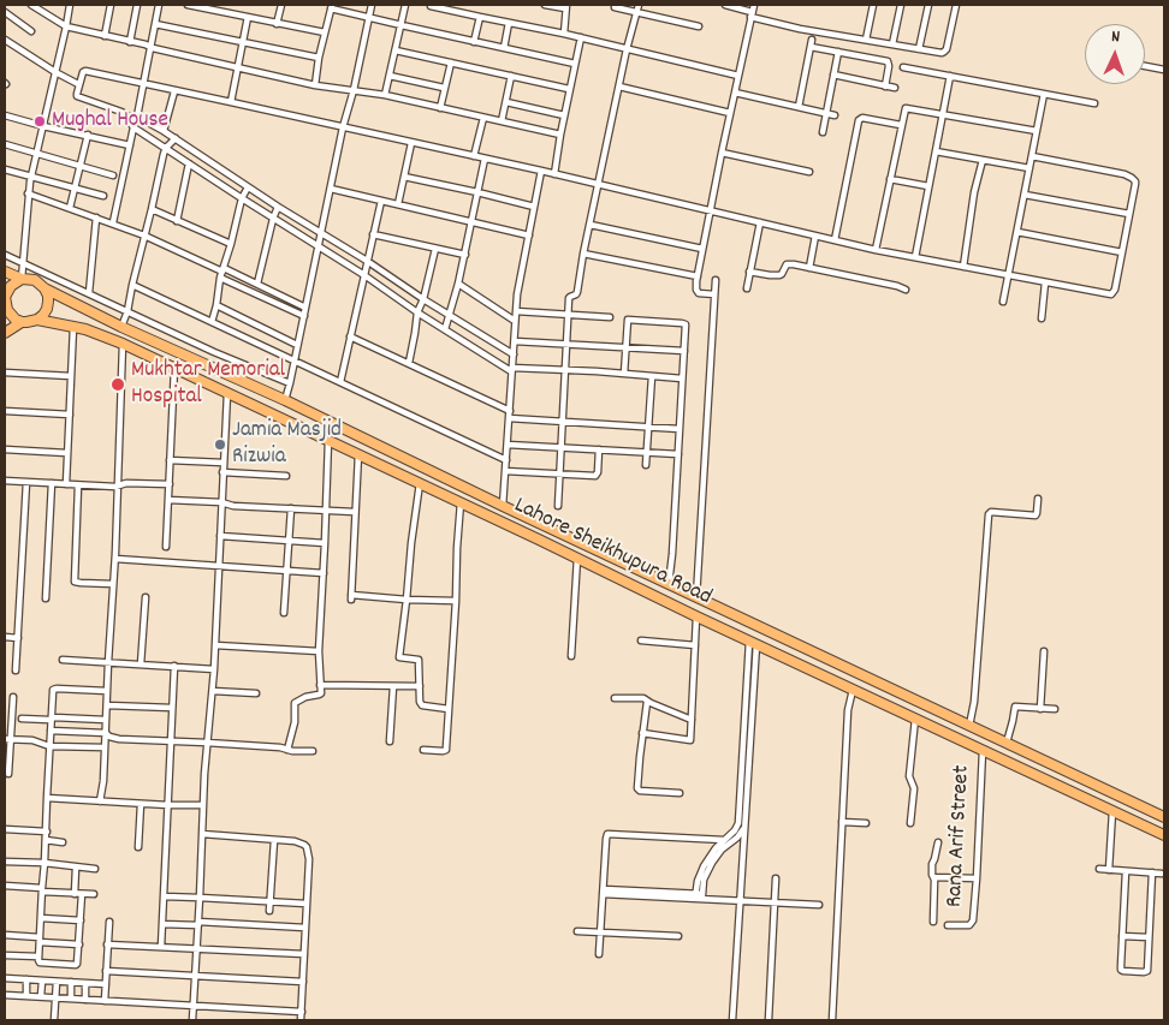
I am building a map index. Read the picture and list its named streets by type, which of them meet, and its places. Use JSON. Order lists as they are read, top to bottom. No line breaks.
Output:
{"streets":{"highway":["Lahore Sheikhupura Road"],"street":["Rana Arif Street"]},"crossings":[["Lahore Sheikhupura Road","Rana Arif Street"]],"places":["Mughal House","Mukhtar Memorial Hospital","Jamia Masjid Rizwia"],"north":"top"}
